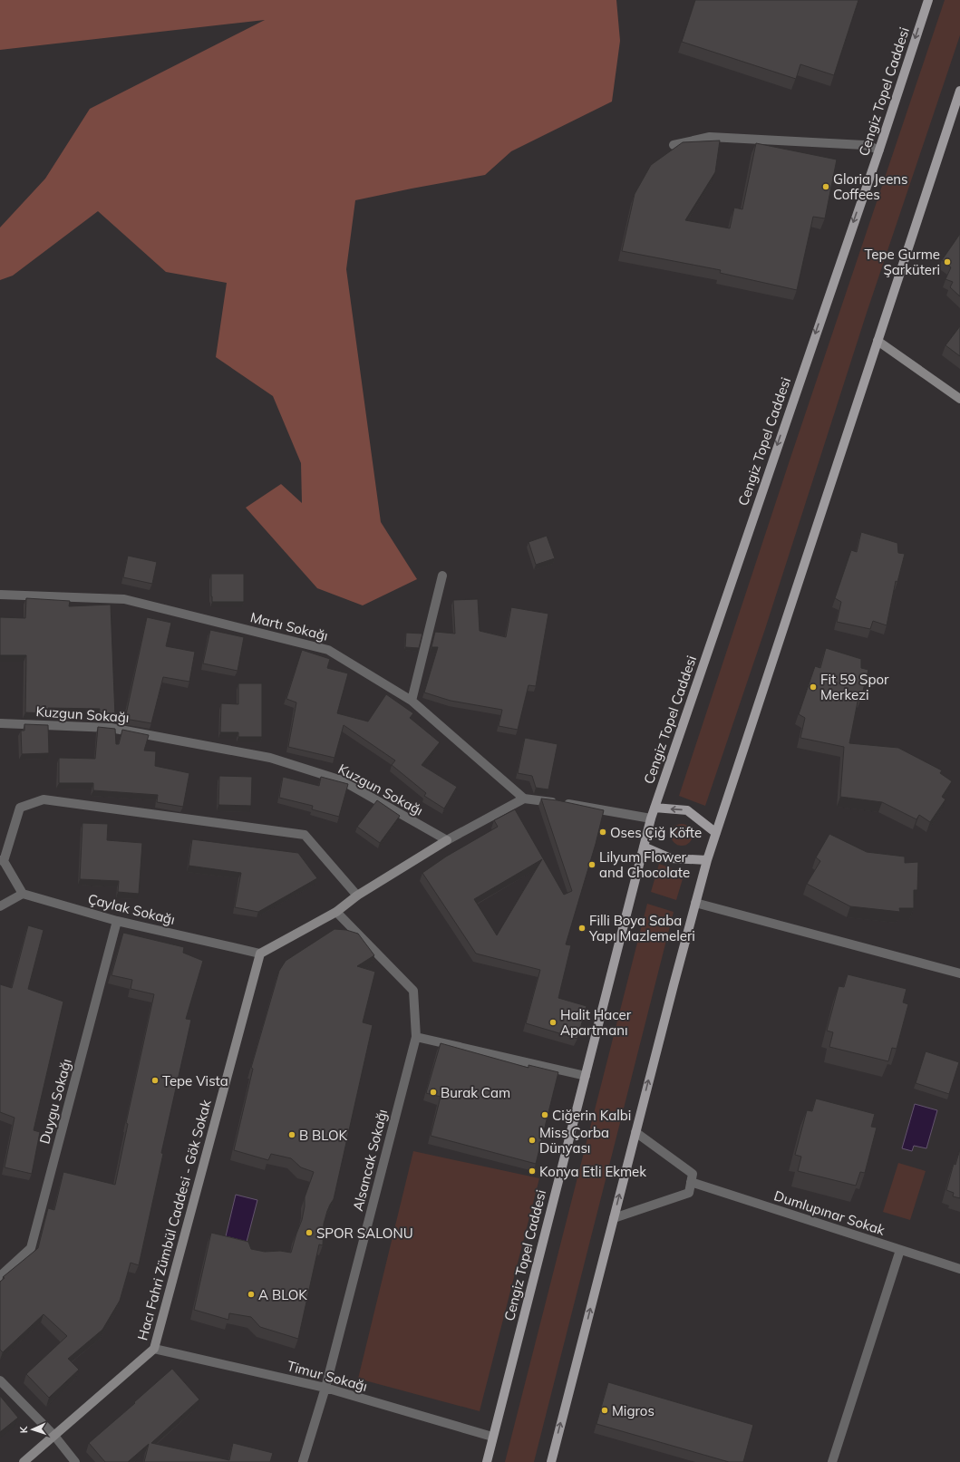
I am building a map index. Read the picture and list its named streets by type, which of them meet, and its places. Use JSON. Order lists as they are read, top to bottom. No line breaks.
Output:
{"streets":{"main road":["Cengiz Topel Caddesi"],"street":["Martı Sokağı","Kuzgun Sokağı","Çaylak Sokağı","Duygu Sokağı","Alsancak Sokağı","Dumlupınar Sokak","Hacı Fahri Zümbül Caddesi - Gök Sokak","Timur Sokağı"]},"crossings":[["Cengiz Topel Caddesi","Timur Sokağı"],["Çaylak Sokağı","Duygu Sokağı"],["Çaylak Sokağı","Hacı Fahri Zümbül Caddesi - Gök Sokak"],["Alsancak Sokağı","Timur Sokağı"],["Hacı Fahri Zümbül Caddesi - Gök Sokak","Timur Sokağı"]],"places":["Gloria Jeens Coffees","Tepe Gurme Şarküteri","Fit 59 Spor Merkezi","Oses Çiğ Köfte","Lilyum Flower and Chocolate","Filli Boya Saba Yapı Mazlemeleri","Halit Hacer Apartmanı","Tepe Vista","Burak Cam","Ciğerin Kalbi","B BLOK","Miss Çorba Dünyası","Konya Etli Ekmek","SPOR SALONU","A BLOK","Migros"],"north":"left"}
